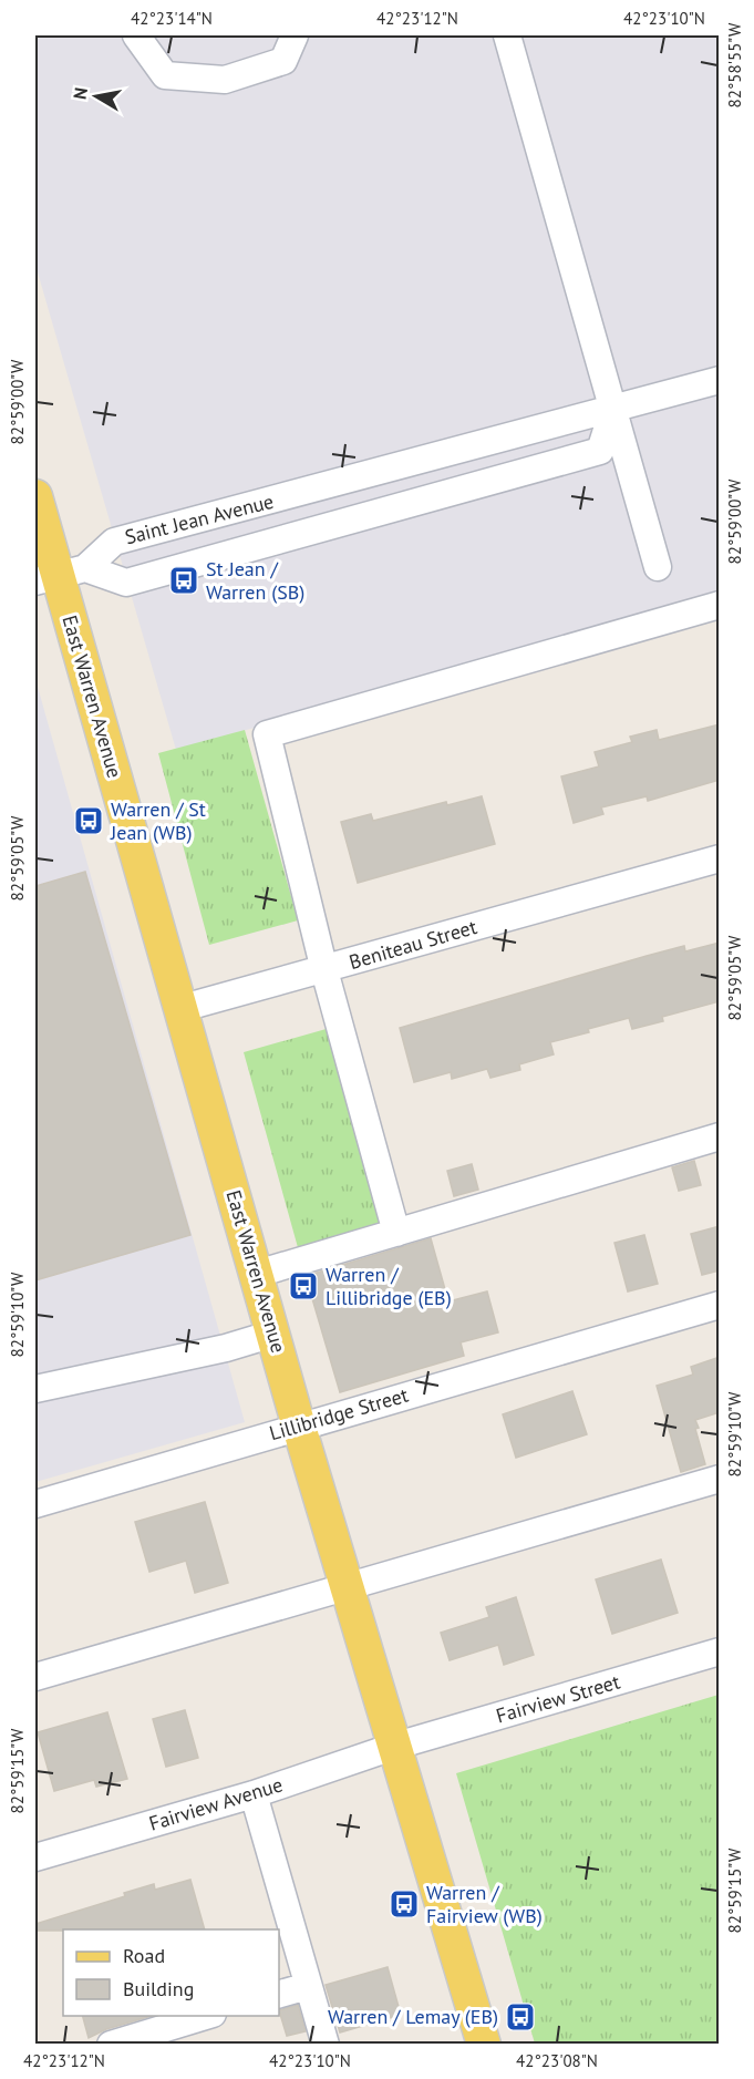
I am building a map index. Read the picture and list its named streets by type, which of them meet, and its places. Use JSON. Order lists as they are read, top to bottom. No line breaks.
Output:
{"streets":{"main road":["East Warren Avenue"],"street":["Saint Jean Avenue","Beniteau Street","Lillibridge Street","Fairview Street","Fairview Avenue"]},"crossings":[["Saint Jean Avenue","East Warren Avenue"],["East Warren Avenue","Beniteau Street"],["East Warren Avenue","Lillibridge Street"],["East Warren Avenue","Fairview Street"],["East Warren Avenue","Fairview Avenue"],["Fairview Street","Fairview Avenue"]],"places":{"bus stop":["St Jean / Warren (SB)","Warren / St Jean (WB)","Warren / Lillibridge (EB)","Warren / Fairview (WB)","Warren / Lemay (EB)"]},"legend":["Road","Building"],"north":"left","coordinates":["42°23'14\"N","42°23'12\"N","42°23'10\"N","82°58'55\"W","82°59'00\"W","82°59'05\"W","82°59'10\"W","82°59'15\"W","42°23'08\"N"]}
